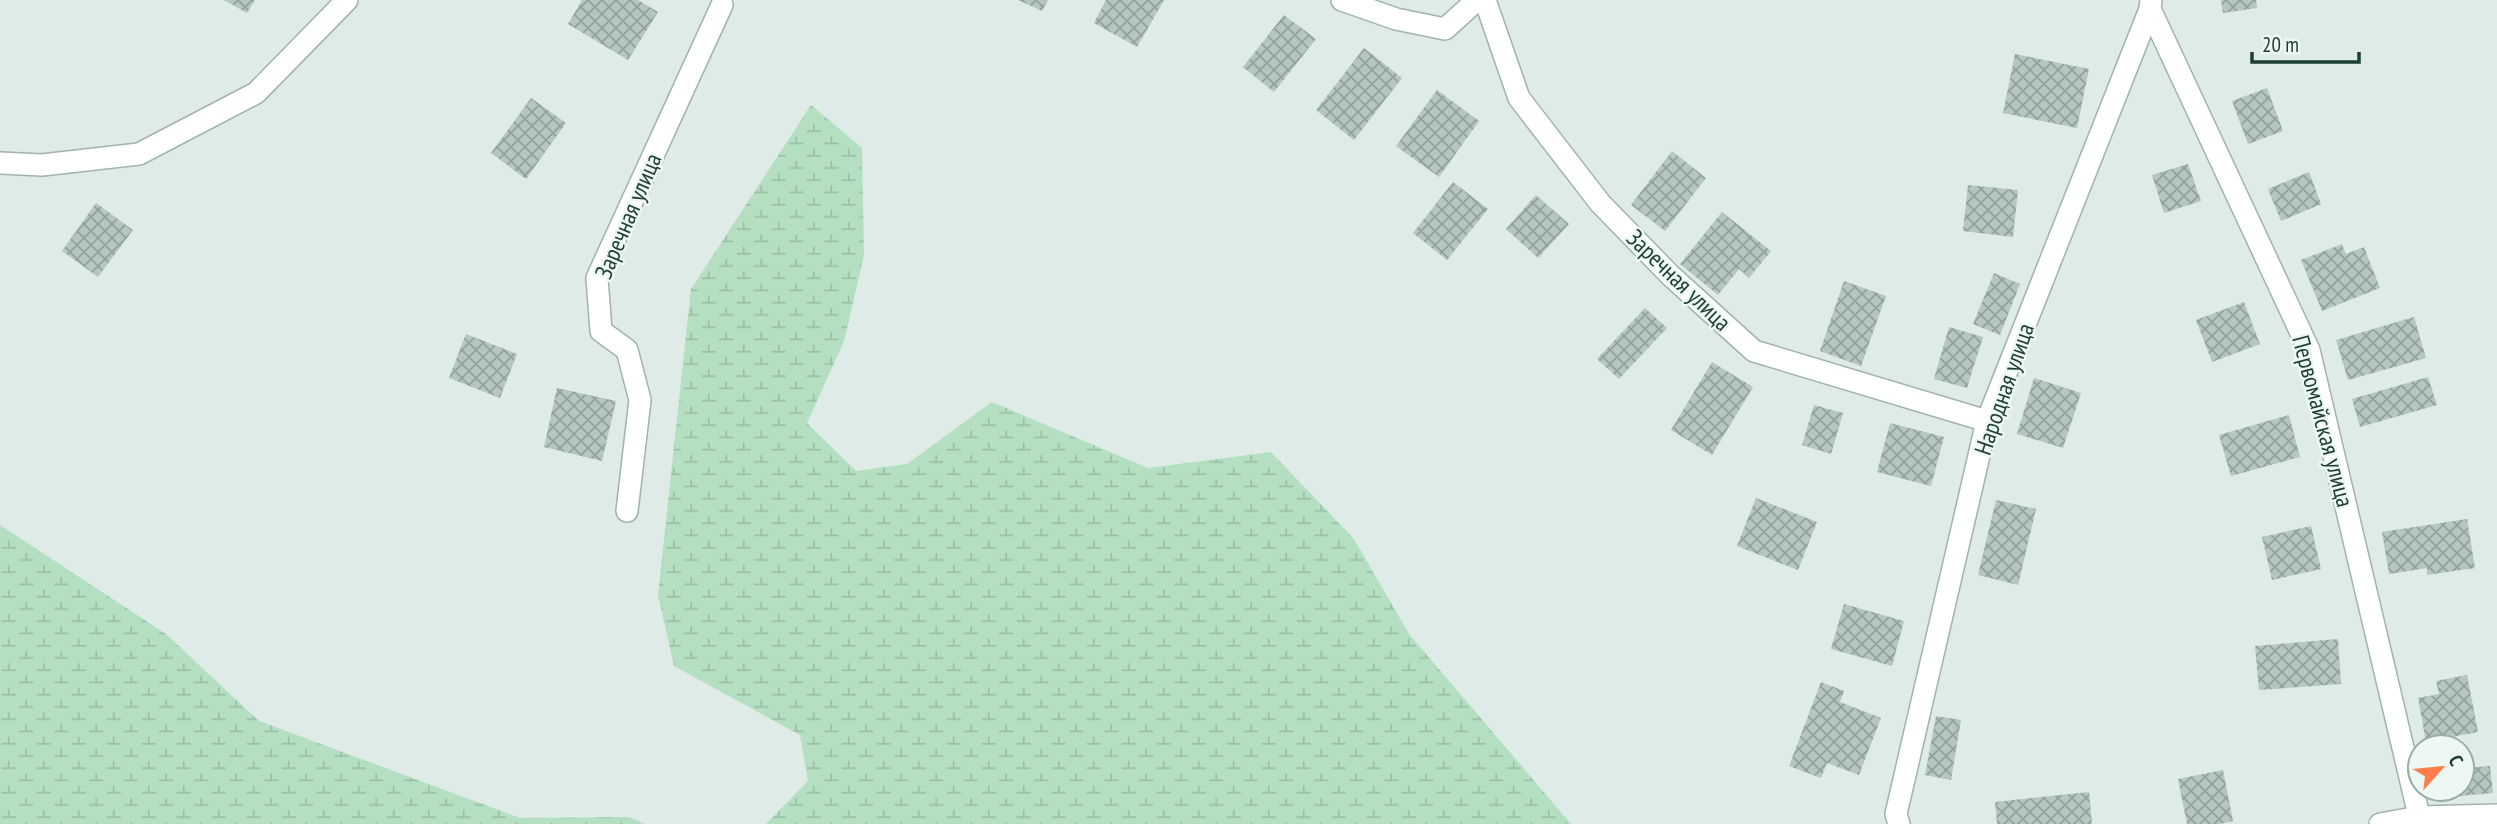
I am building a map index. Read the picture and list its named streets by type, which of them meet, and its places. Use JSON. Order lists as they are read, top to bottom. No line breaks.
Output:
{"streets":{"street":["Заречная улица","Народная улица","Первомайская улица"]},"crossings":[["Заречная улица","Народная улица"],["Народная улица","Первомайская улица"]],"scale_bar":"20 m","north":"top right"}
